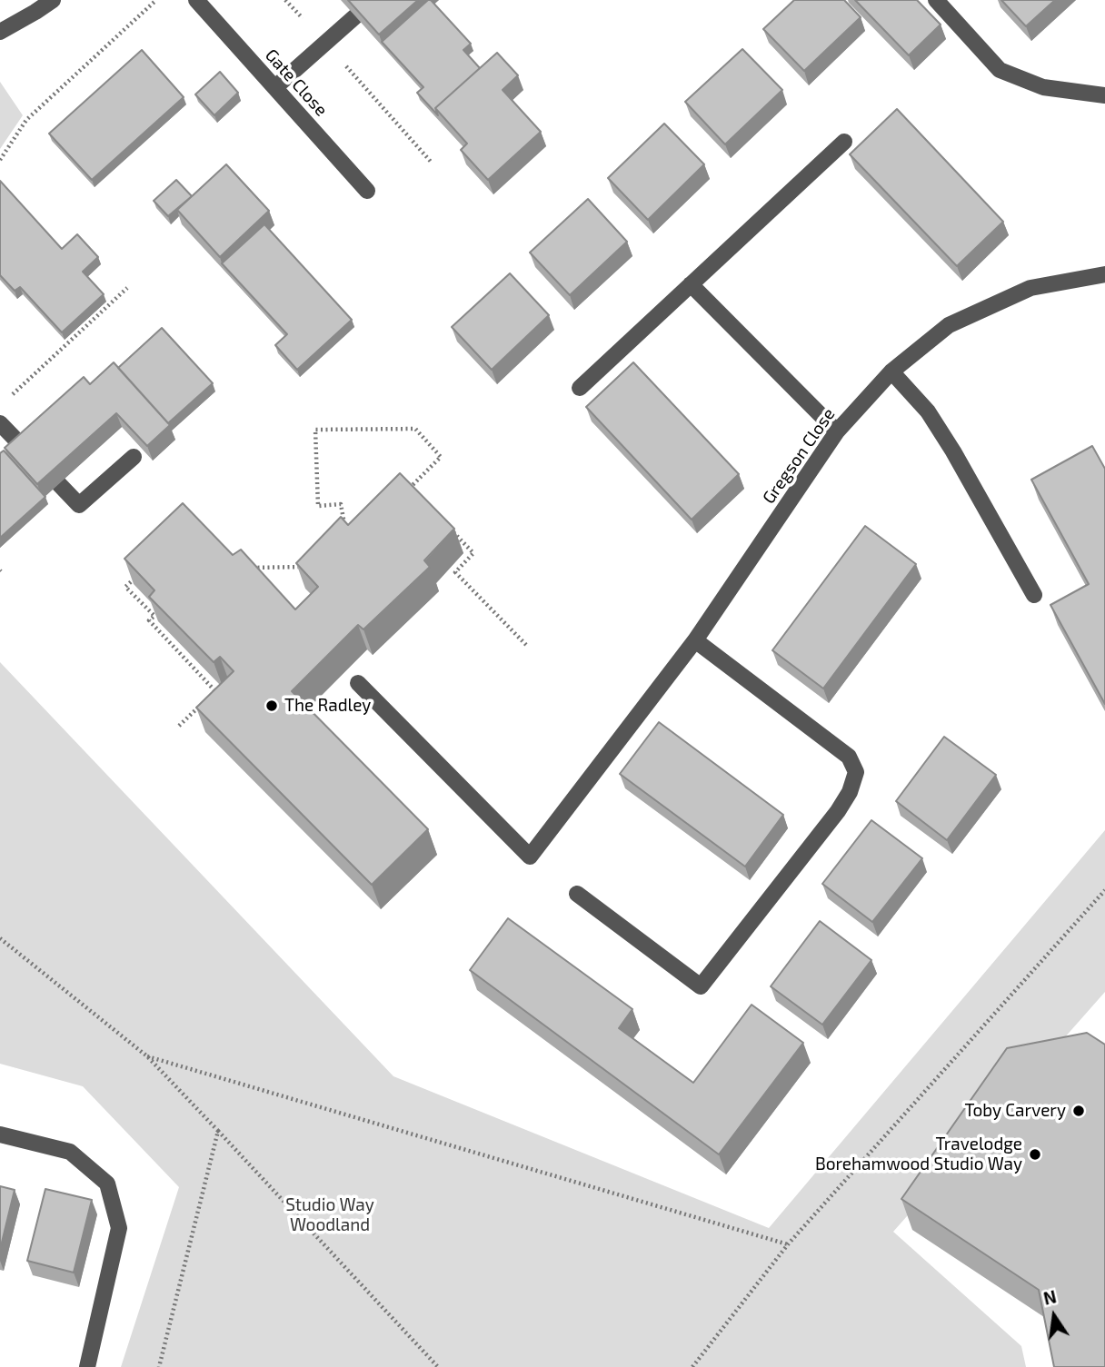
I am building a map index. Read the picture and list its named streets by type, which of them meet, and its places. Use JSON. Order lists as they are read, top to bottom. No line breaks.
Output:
{"streets":{"street":["Gate Close","Gregson Close"]},"parks":["Studio Way Woodland"],"places":["The Radley","Toby Carvery","Travelodge Borehamwood Studio Way"],"north":"top"}
